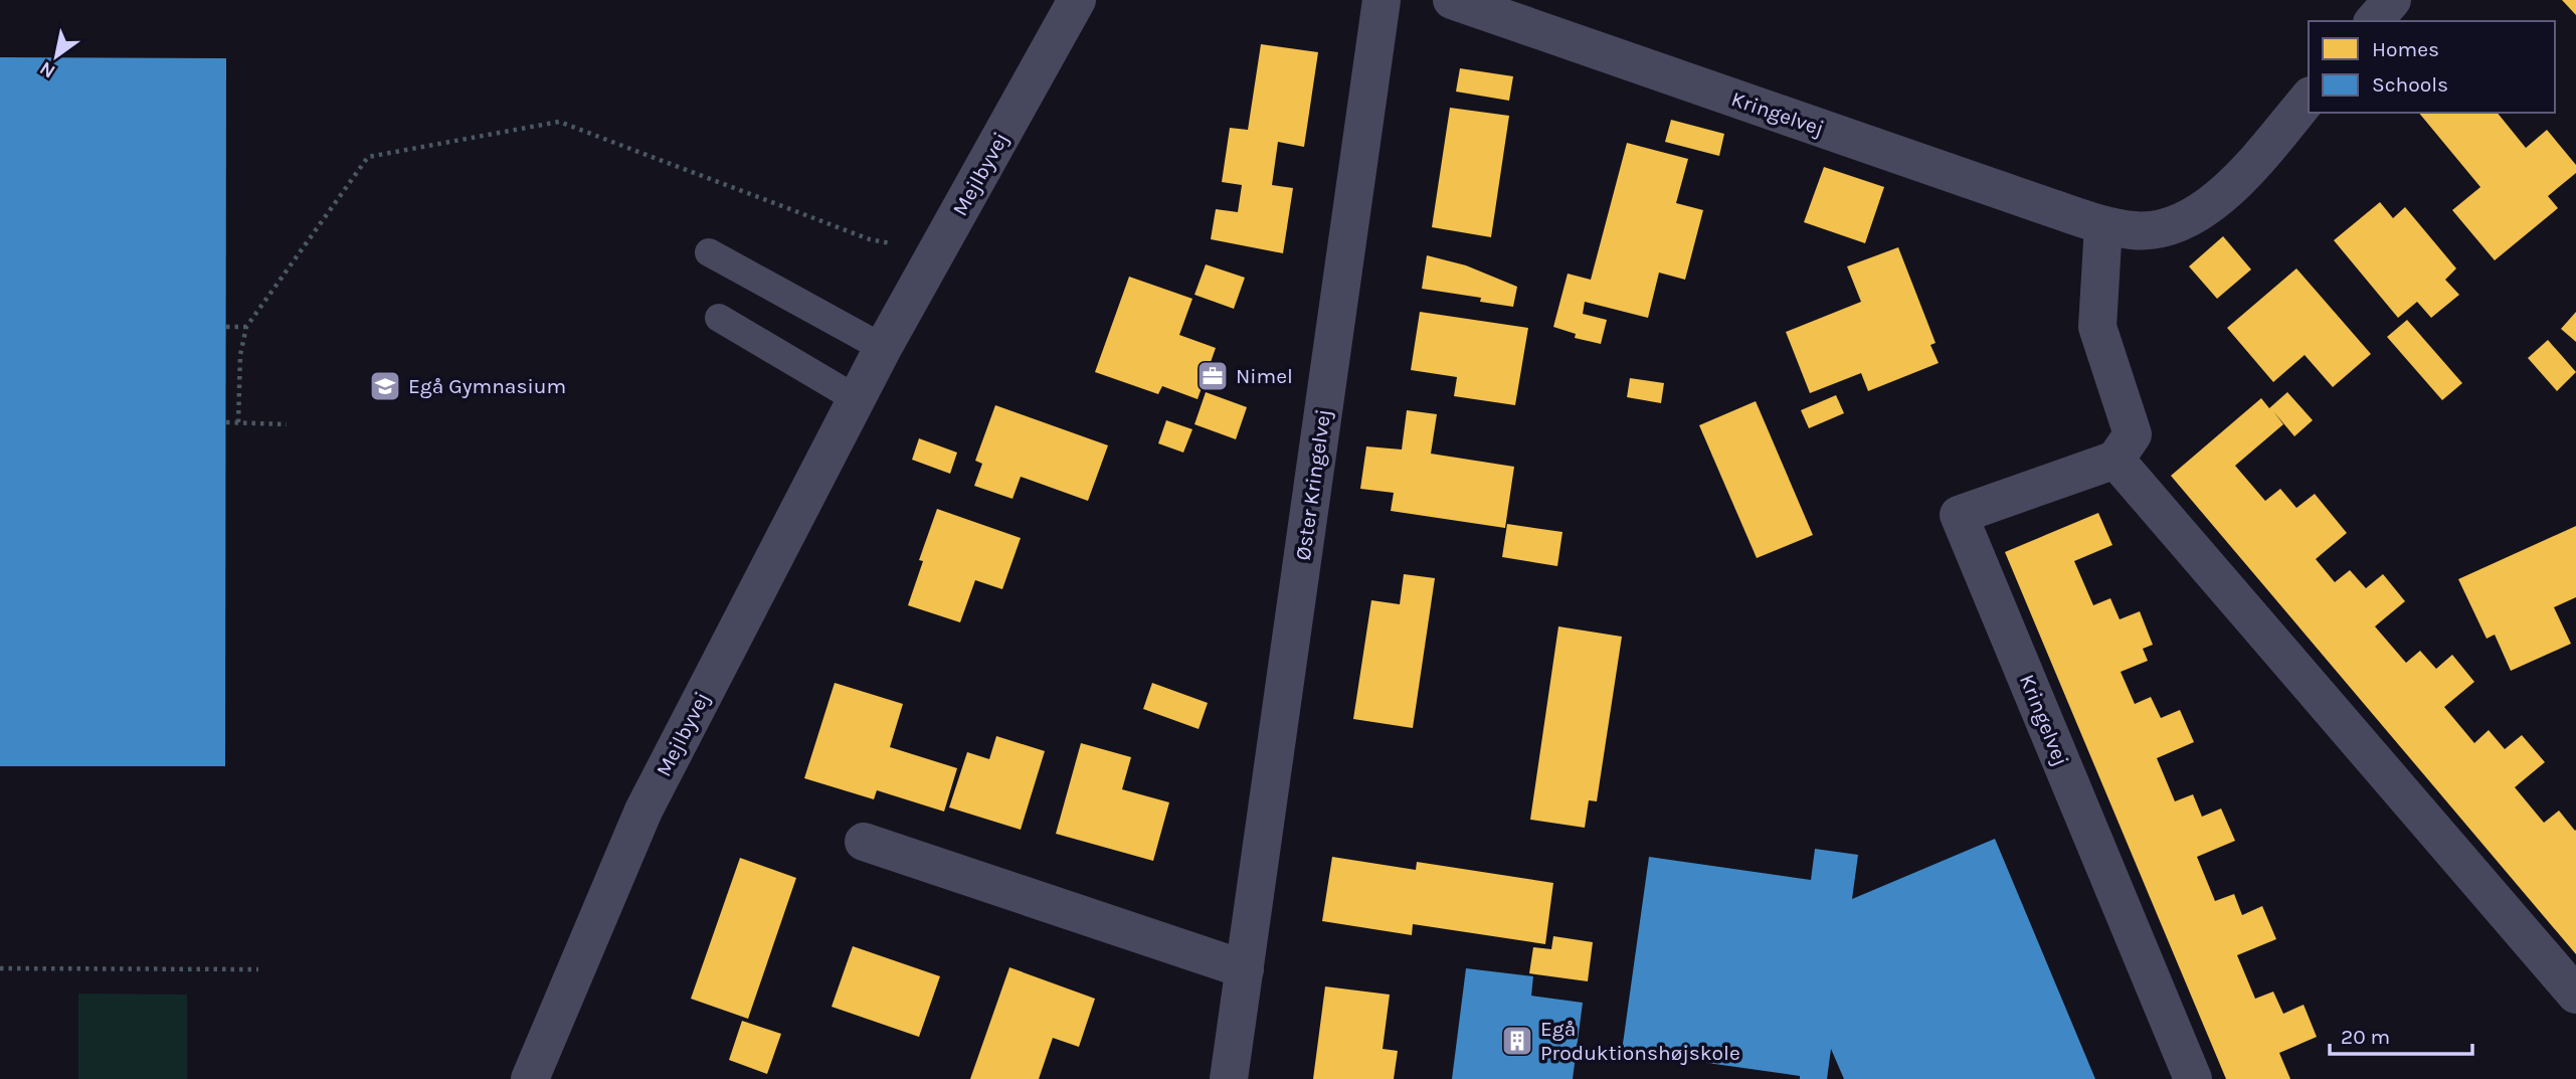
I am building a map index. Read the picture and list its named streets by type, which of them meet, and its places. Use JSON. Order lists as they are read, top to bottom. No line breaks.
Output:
{"streets":{"street":["Kringelvej","Mejlbyvej","Øster Kringelvej"]},"places":{"office":["Nimel"],"school or university":["Egå Gymnasium"],"building":["Egå Produktionshøjskole"]},"legend":["Homes","Schools"],"scale_bar":"20 m","north":"bottom left"}
